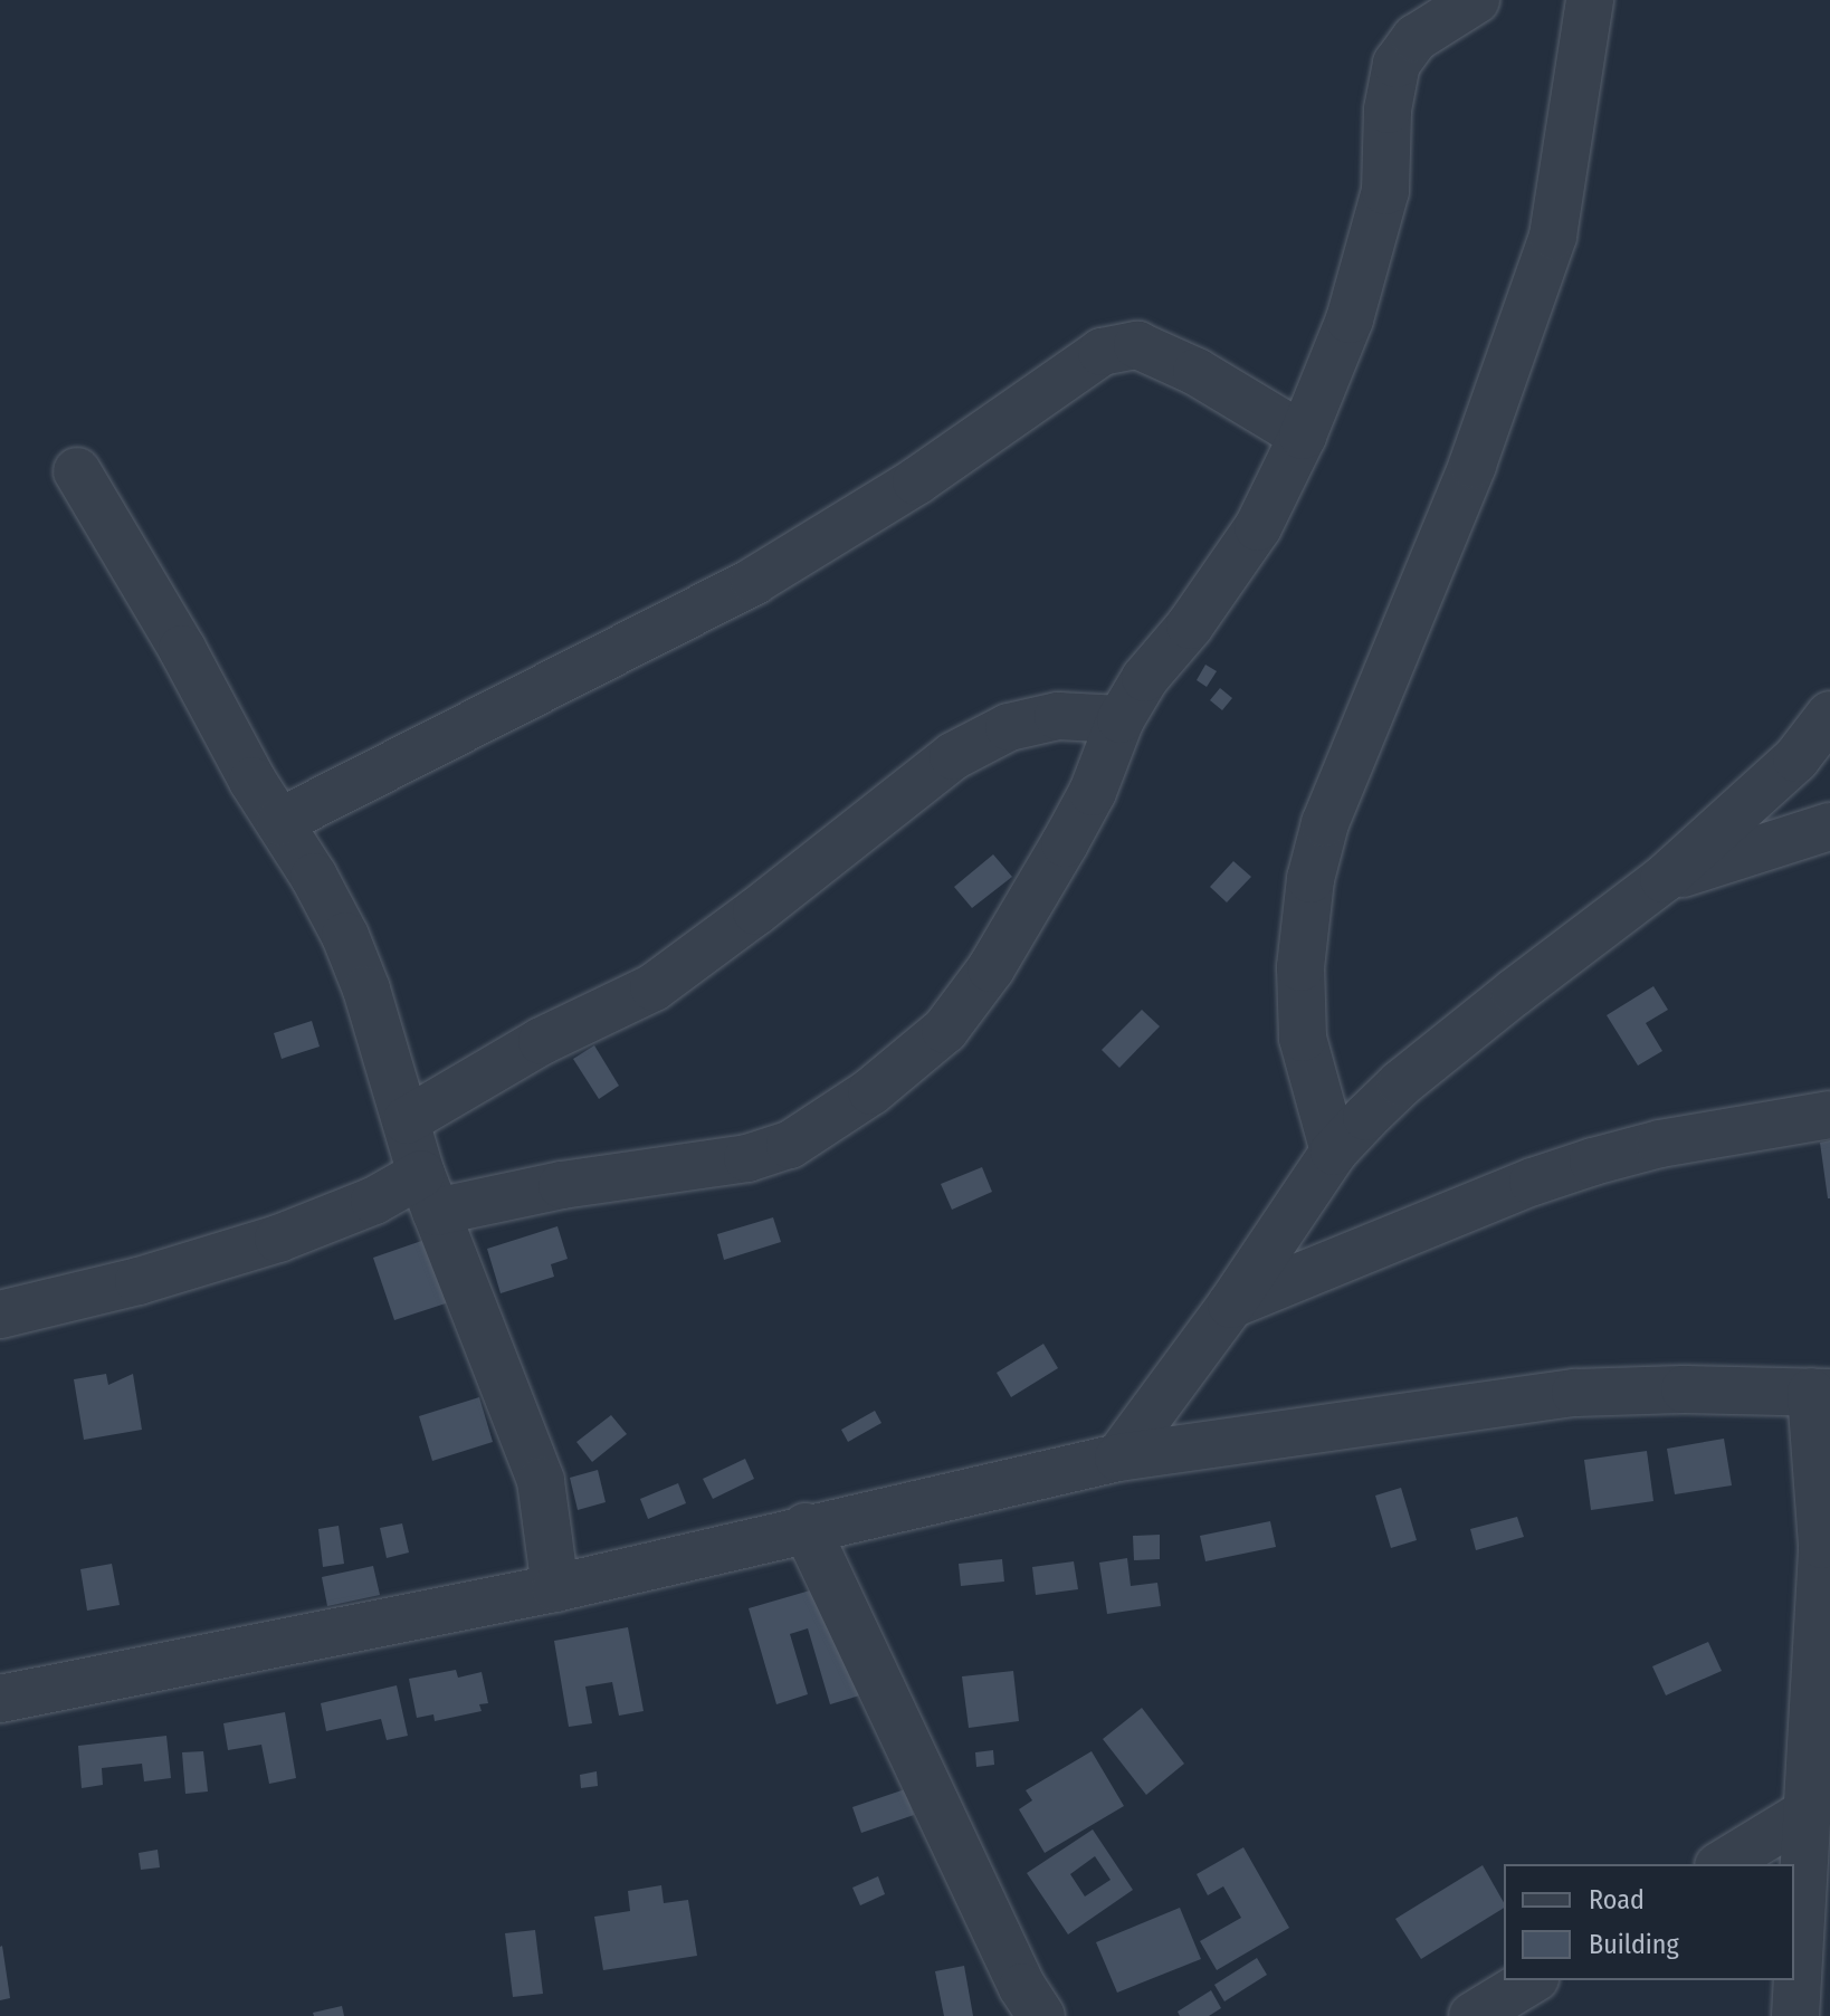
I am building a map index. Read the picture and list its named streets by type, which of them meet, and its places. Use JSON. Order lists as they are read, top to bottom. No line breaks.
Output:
{"legend":["Road","Building"]}
